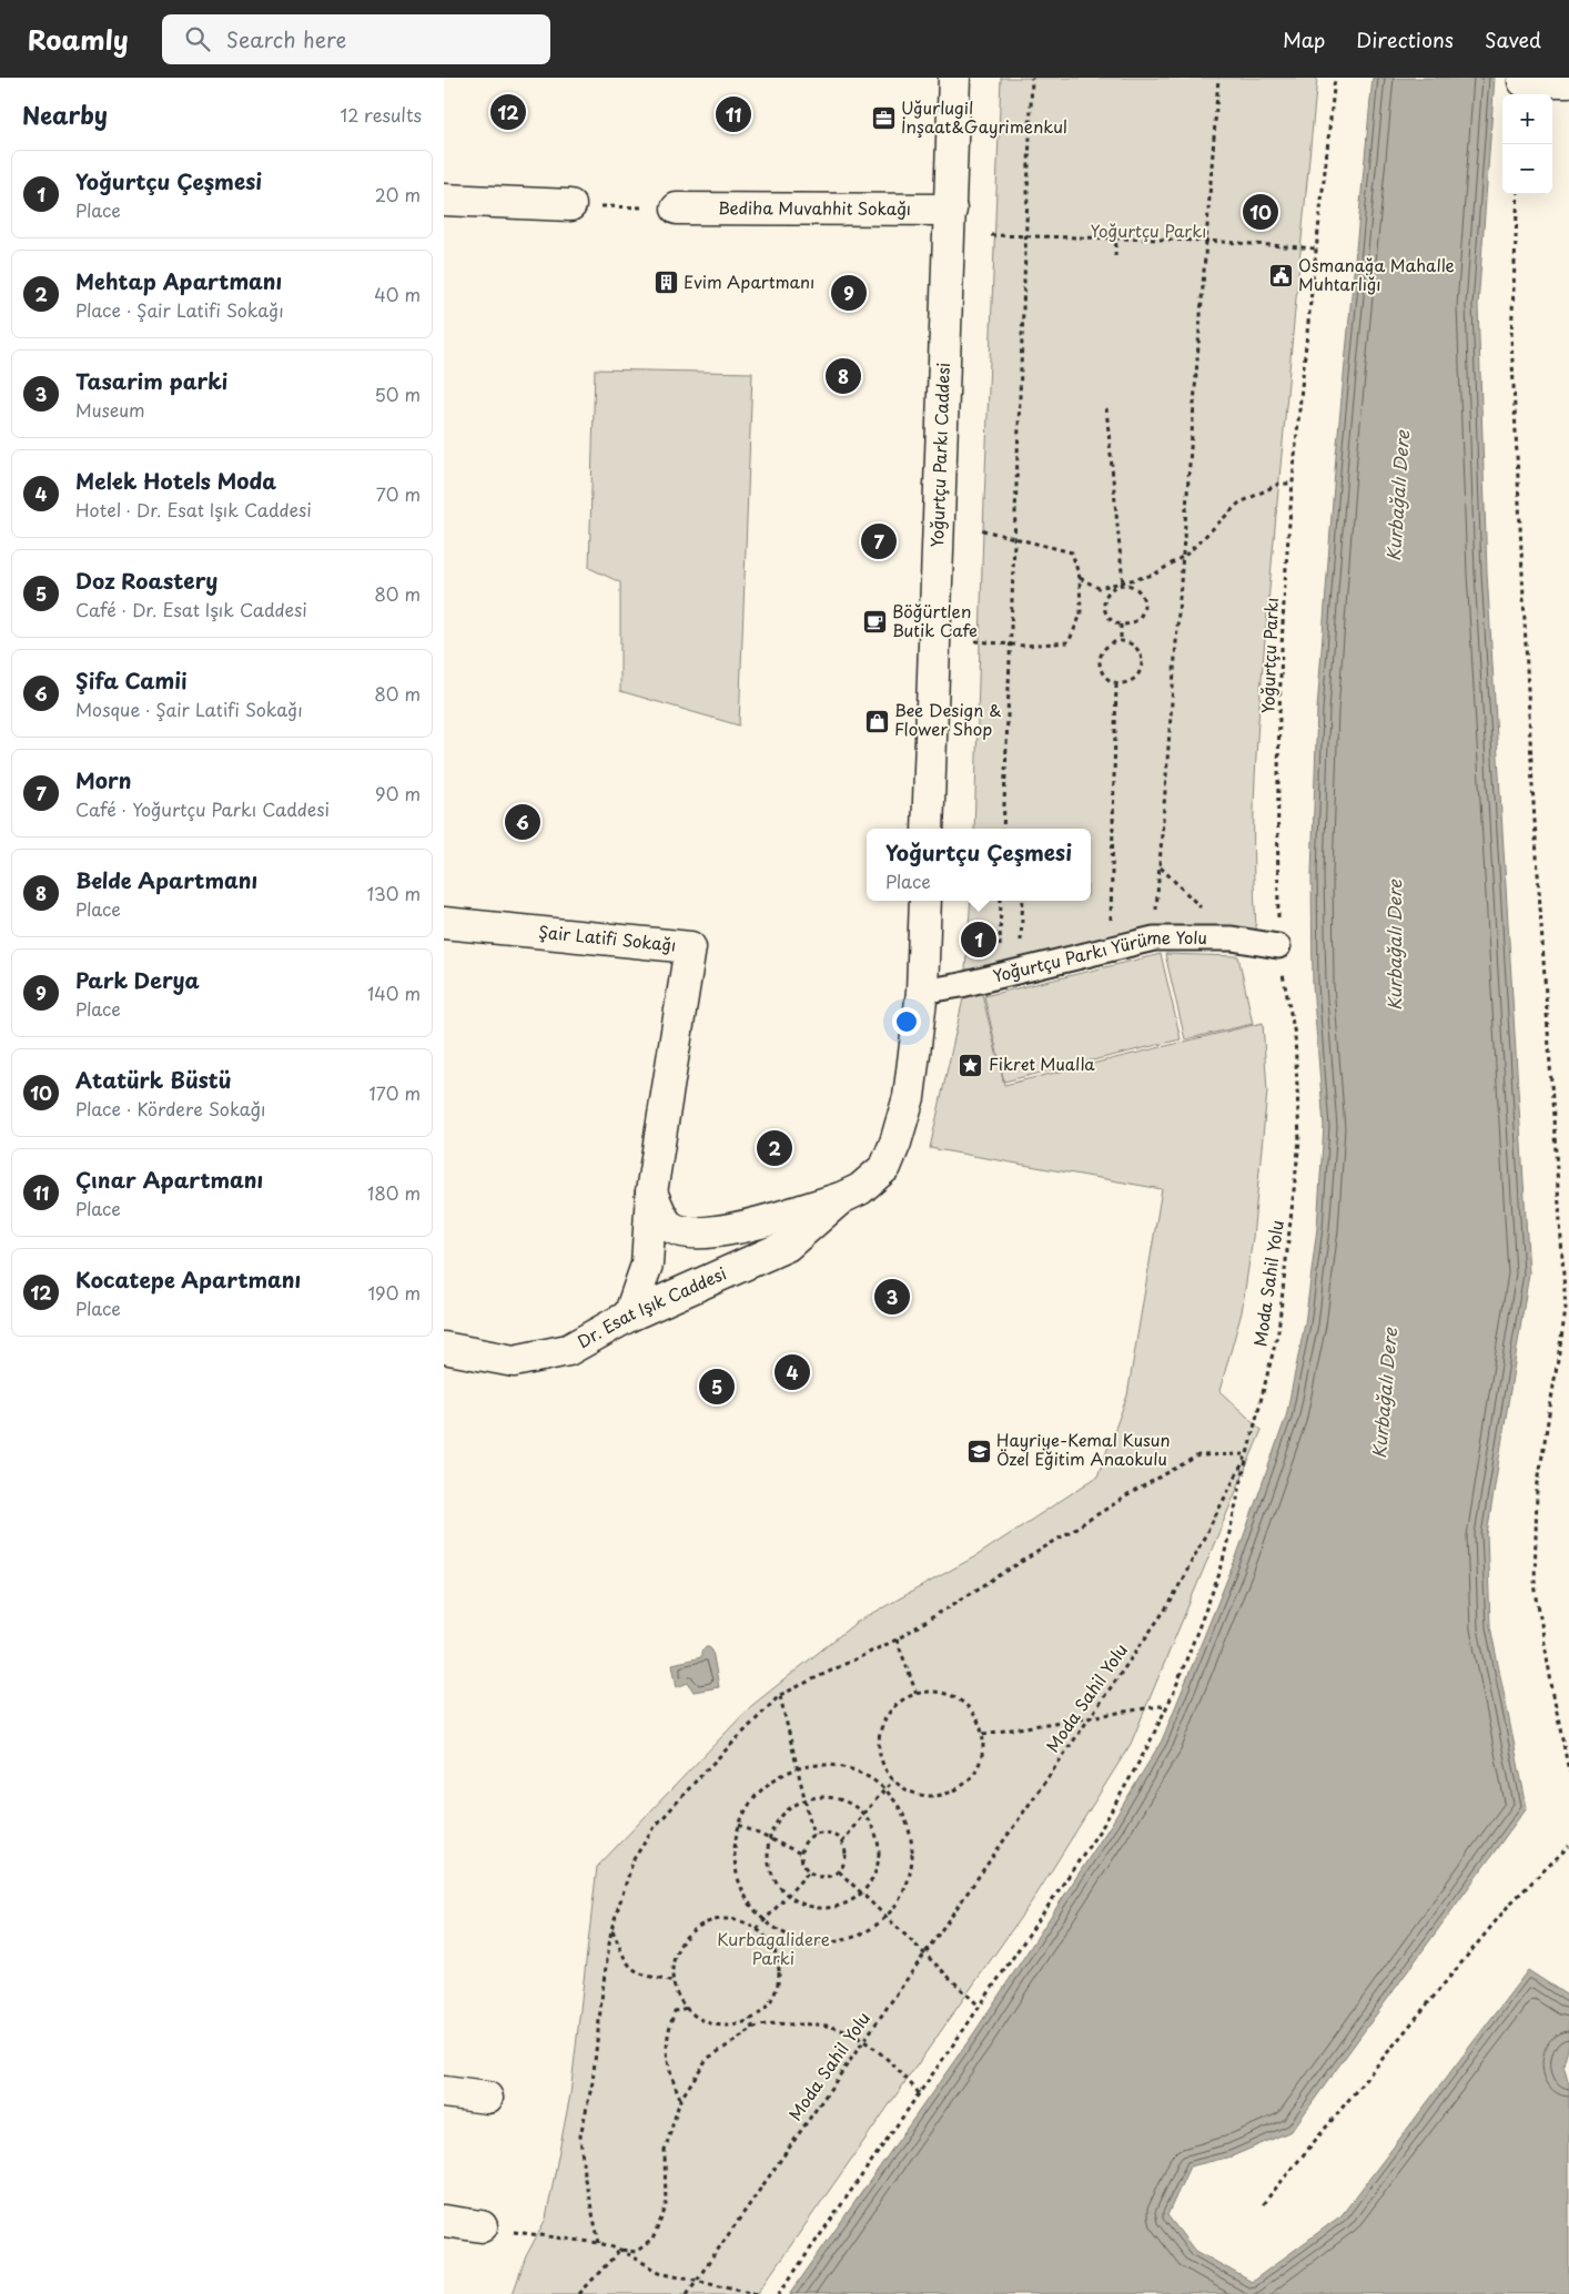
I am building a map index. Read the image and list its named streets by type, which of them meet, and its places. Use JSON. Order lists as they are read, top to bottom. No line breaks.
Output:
{"streets":{"street":["Bediha Muvahhit Sokağı","Yoğurtçu Parkı Caddesi","Şair Latifi Sokağı","Yoğurtçu Parkı Yürüme Yolu","Dr. Esat Işık Caddesi"],"path":["Yoğurtçu Parkı","Moda Sahil Yolu"]},"crossings":[["Bediha Muvahhit Sokağı","Yoğurtçu Parkı Caddesi"],["Yoğurtçu Parkı","Yoğurtçu Parkı Yürüme Yolu"],["Yoğurtçu Parkı","Moda Sahil Yolu"],["Şair Latifi Sokağı","Dr. Esat Işık Caddesi"]],"water":["Kurbağalı Dere"],"parks":["Yoğurtçu Parkı","Kurbagalidere Parki"],"places":{"office":["Uğurlugil İnşaat&Gayrimenkul"],"public building":["Osmanağa Mahalle Muhtarlığı"],"building":["Evim Apartmanı"],"cafe":["Böğürtlen Butik Cafe"],"shop":["Bee Design & Flower Shop"],"place":["Fikret Mualla"],"school or university":["Hayriye-Kemal Kusun Özel Eğitim Anaokulu"]},"page":{"header":"Roamly","search":"Search here","nav":["Map","Directions","Saved"],"heading":["Nearby","12 results"],"pins":["12","11","10","9","8","7","6","1","2","3","4","5"],"map_buttons":["+","−"],"list":[{"mark":"1","name":"Yoğurtçu Çeşmesi","note":"Place","value":"20 m"},{"mark":"2","name":"Mehtap Apartmanı","note":"Place · Şair Latifi Sokağı","value":"40 m"},{"mark":"3","name":"Tasarim parki","note":"Museum","value":"50 m"},{"mark":"4","name":"Melek Hotels Moda","note":"Hotel · Dr. Esat Işık Caddesi","value":"70 m"},{"mark":"5","name":"Doz Roastery","note":"Café · Dr. Esat Işık Caddesi","value":"80 m"},{"mark":"6","name":"Şifa Camii","note":"Mosque · Şair Latifi Sokağı","value":"80 m"},{"mark":"7","name":"Morn","note":"Café · Yoğurtçu Parkı Caddesi","value":"90 m"},{"mark":"8","name":"Belde Apartmanı","note":"Place","value":"130 m"},{"mark":"9","name":"Park Derya","note":"Place","value":"140 m"},{"mark":"10","name":"Atatürk Büstü","note":"Place · Kördere Sokağı","value":"170 m"},{"mark":"11","name":"Çınar Apartmanı","note":"Place","value":"180 m"},{"mark":"12","name":"Kocatepe Apartmanı","note":"Place","value":"190 m"}],"popup":["Yoğurtçu Çeşmesi","Place"]}}
